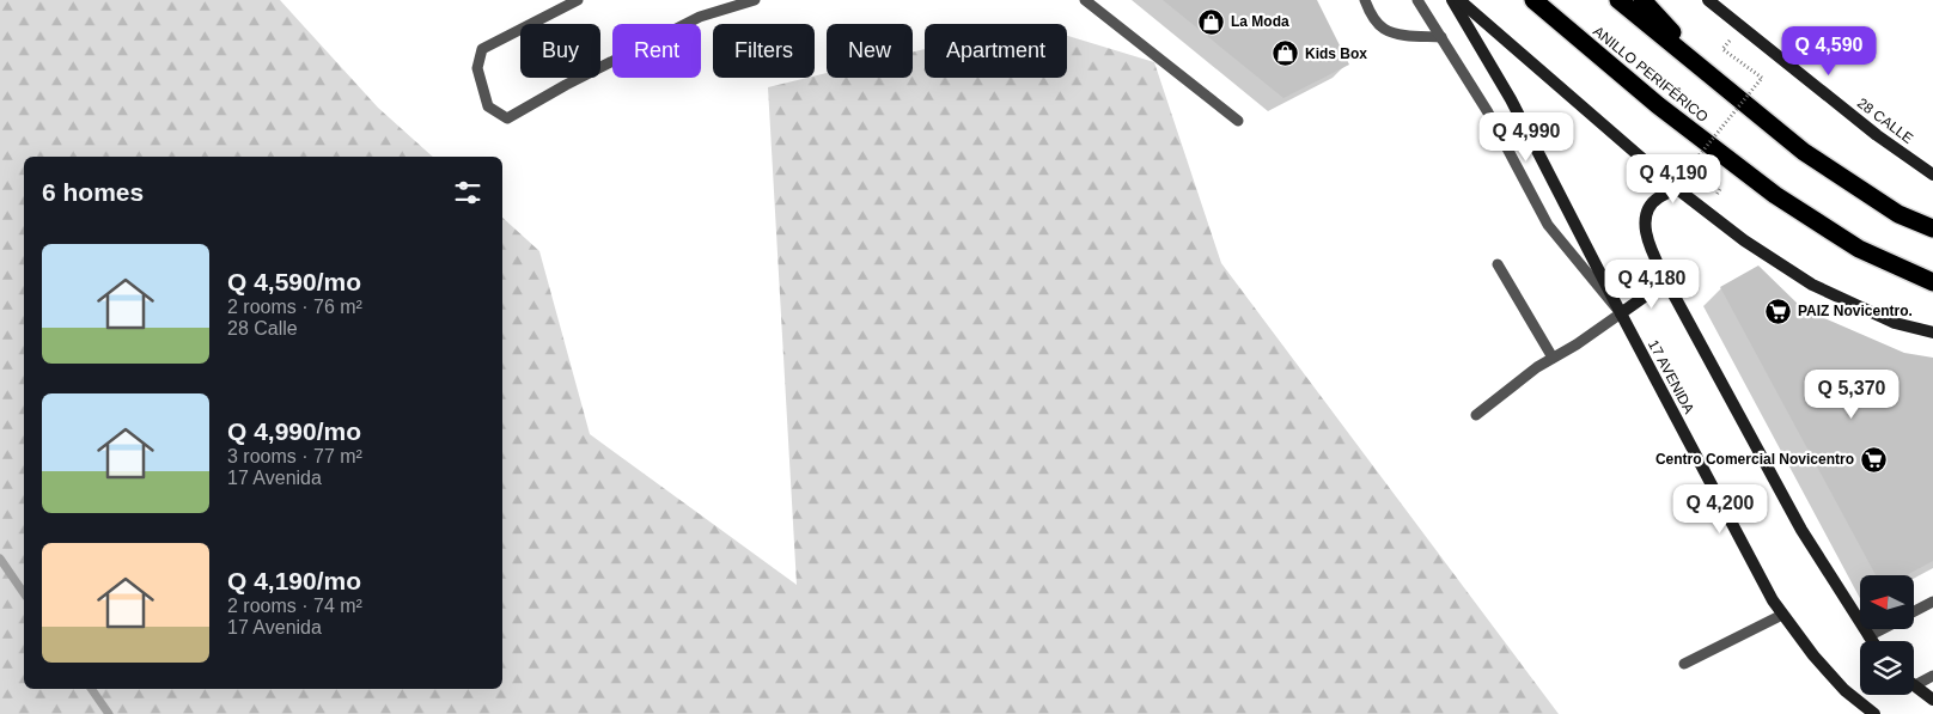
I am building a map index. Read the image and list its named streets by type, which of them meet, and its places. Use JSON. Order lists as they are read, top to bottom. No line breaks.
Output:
{"streets":{"highway":["ANILLO PERIFÉRICO"],"street":["28 CALLE","17 AVENIDA"]},"places":{"shop":["La Moda","Kids Box"],"supermarket":["PAIZ Novicentro.","Centro Comercial Novicentro"]},"north":"left","page":{"chip":["Buy","Rent","Filters","New","Apartment"],"price":["Q 4,590","Q 4,990","Q 4,190","Q 4,180","Q 5,370","Q 4,200"],"heading":"6 homes","list":[{"name":"Q 4,590/mo","note":"2 rooms · 76 m² · 28 Calle"},{"name":"Q 4,990/mo","note":"3 rooms · 77 m² · 17 Avenida"},{"name":"Q 4,190/mo","note":"2 rooms · 74 m² · 17 Avenida"}]}}
